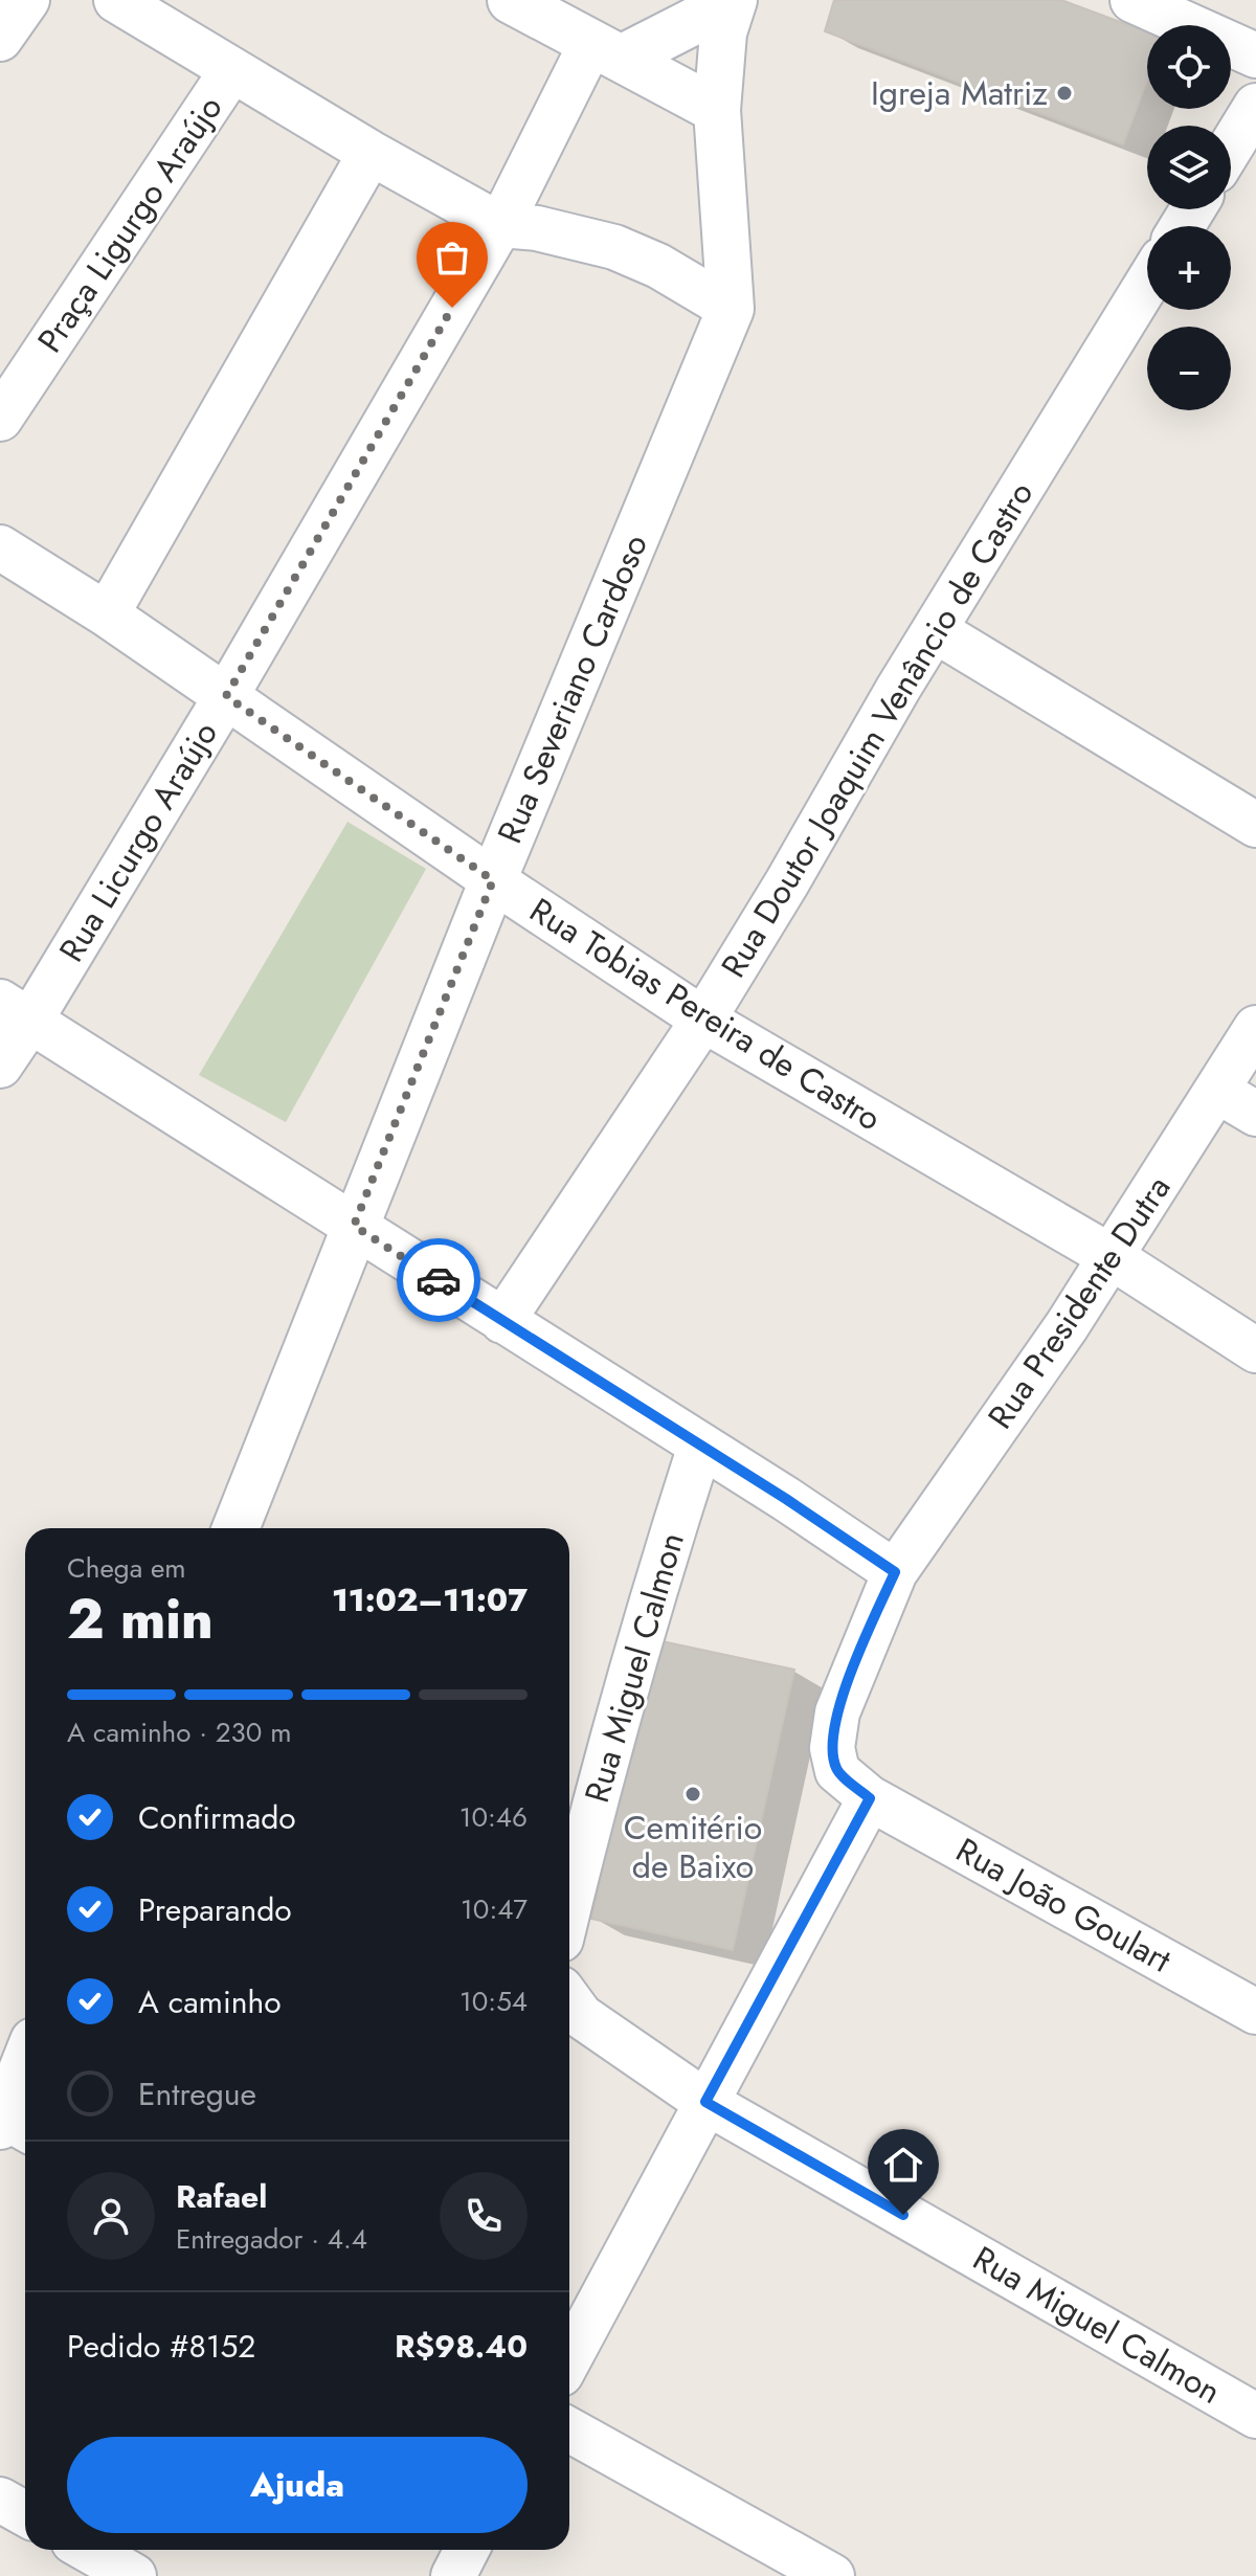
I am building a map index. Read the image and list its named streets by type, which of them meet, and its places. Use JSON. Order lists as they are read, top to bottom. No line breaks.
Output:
{"streets":{"street":["Praça Ligurgo Araújo","Rua Severiano Cardoso","Rua Doutor Joaquim Venâncio de Castro","Rua Licurgo Araújo","Rua Tobias Pereira de Castro","Rua Presidente Dutra","Rua Miguel Calmon","Rua João Goulart"]},"crossings":[["Rua Severiano Cardoso","Rua Tobias Pereira de Castro"],["Rua Doutor Joaquim Venâncio de Castro","Rua Tobias Pereira de Castro"],["Rua Licurgo Araújo","Rua Tobias Pereira de Castro"],["Rua Tobias Pereira de Castro","Rua Presidente Dutra"],["Rua Presidente Dutra","Rua João Goulart"]],"places":["Igreja Matriz","Cemitério de Baixo"],"page":{"map_buttons":["+","−"],"heading":["2 min","Chega em","11:02–11:07"],"panel":["Rafael","Entregador · 4.4","Pedido #8152","R$98.40"],"bar":"A caminho · 230 m","list":[["Confirmado","10:46"],["Preparando","10:47"],["A caminho","10:54"],"Entregue"],"buttons":"Ajuda"}}
